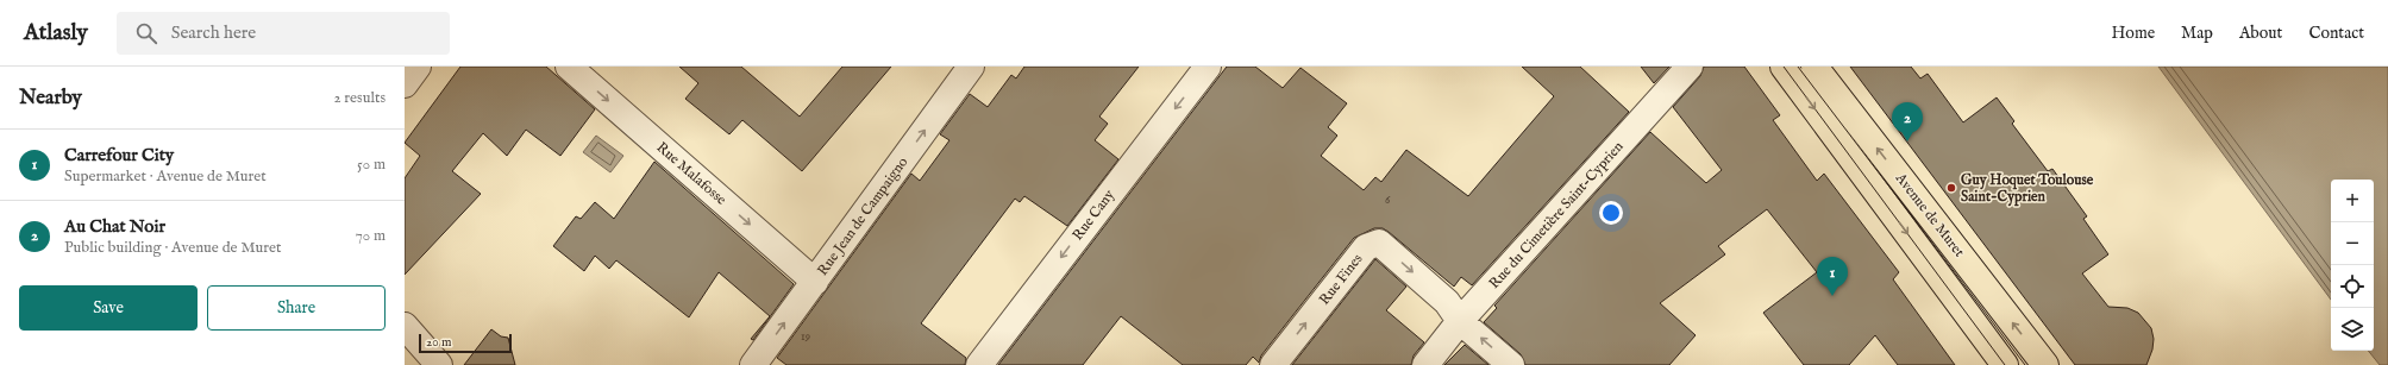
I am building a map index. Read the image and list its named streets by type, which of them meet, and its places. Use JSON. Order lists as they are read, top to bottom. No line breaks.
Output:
{"streets":{"main road":["Avenue de Muret"],"street":["Rue Malafosse","Rue Cany","Rue du Cimetière Saint-Cyprien","Rue Jean de Campaigno","Rue Fines"]},"crossings":[["Rue Malafosse","Rue Jean de Campaigno"],["Rue du Cimetière Saint-Cyprien","Rue Fines"]],"one_way":["Rue Malafosse","Rue Cany","Rue Jean de Campaigno"],"places":["Guy Hoquet Toulouse Saint-Cyprien"],"house_numbers":["6","19"],"scale_bar":"20 m","page":{"header":"Atlasly","search":"Search here","nav":["Home","Map","About","Contact"],"heading":["Nearby","2 results"],"pins":["2","1"],"list":[{"mark":"1","name":"Carrefour City","note":"Supermarket · Avenue de Muret","value":"50 m"},{"mark":"2","name":"Au Chat Noir","note":"Public building · Avenue de Muret","value":"70 m"}],"map_buttons":["+","−"],"buttons":["Save","Share"],"scale":"20 m"}}
